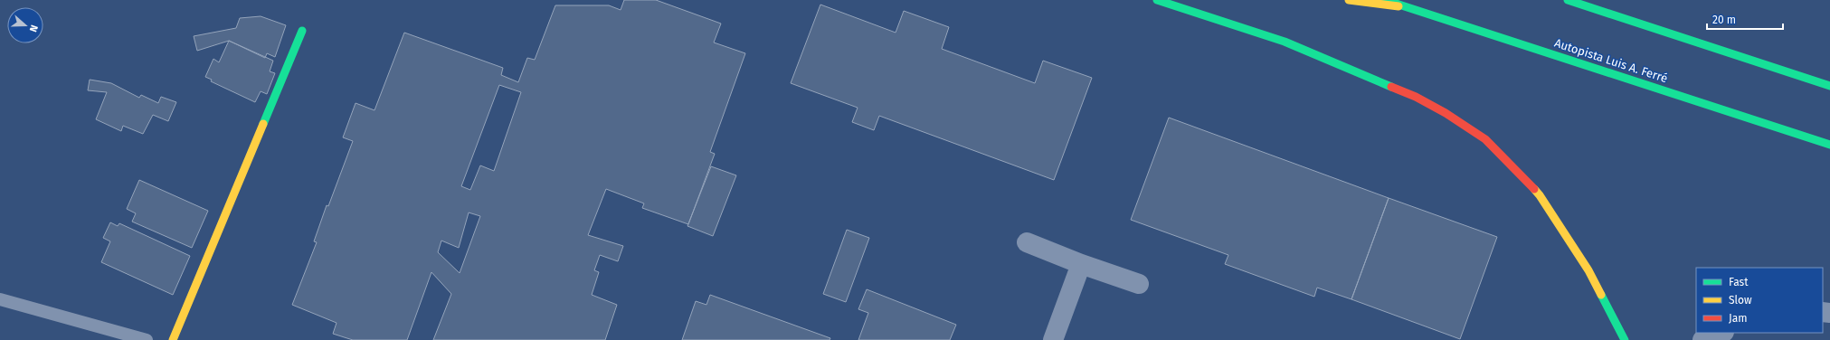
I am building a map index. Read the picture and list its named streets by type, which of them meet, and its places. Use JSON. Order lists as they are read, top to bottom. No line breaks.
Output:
{"streets":{"main road":["Autopista Luis A. Ferré"]},"legend":["Fast","Slow","Jam"],"scale_bar":"20 m","north":"right"}
